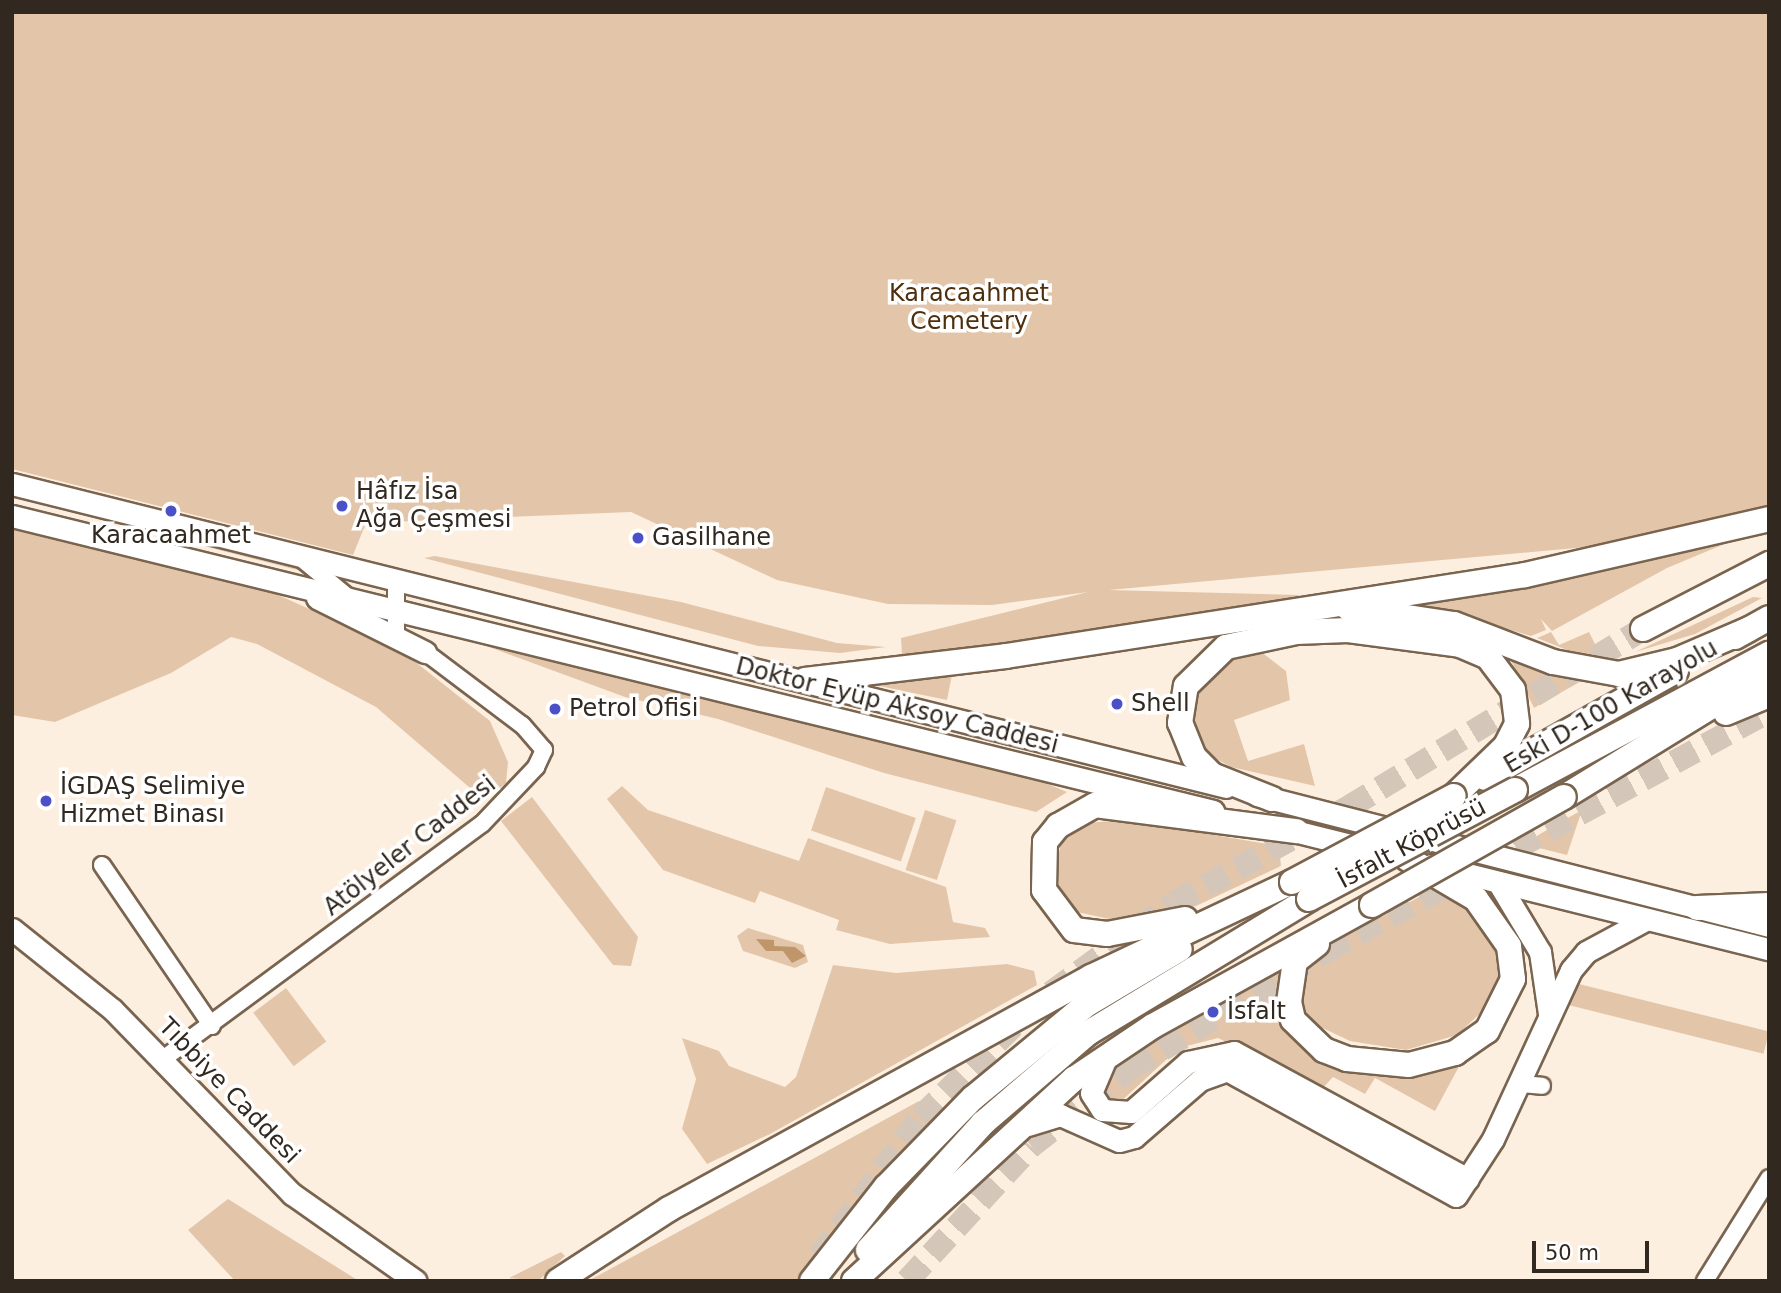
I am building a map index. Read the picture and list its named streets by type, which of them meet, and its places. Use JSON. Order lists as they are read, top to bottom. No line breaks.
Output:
{"streets":{"highway":["Eski D-100 Karayolu","İsfalt Köprüsü"],"main road":["Doktor Eyüp Aksoy Caddesi","Tıbbiye Caddesi"],"street":["Atölyeler Caddesi"]},"crossings":[["Doktor Eyüp Aksoy Caddesi","Atölyeler Caddesi"],["Eski D-100 Karayolu","İsfalt Köprüsü"],["Atölyeler Caddesi","Tıbbiye Caddesi"]],"parks":["Karacaahmet Cemetery"],"places":["Hâfız İsa Ağa Çeşmesi","Karacaahmet","Gasilhane","Shell","Petrol Ofisi","İGDAŞ Selimiye Hizmet Binası","İsfalt"],"scale_bar":"50 m"}
